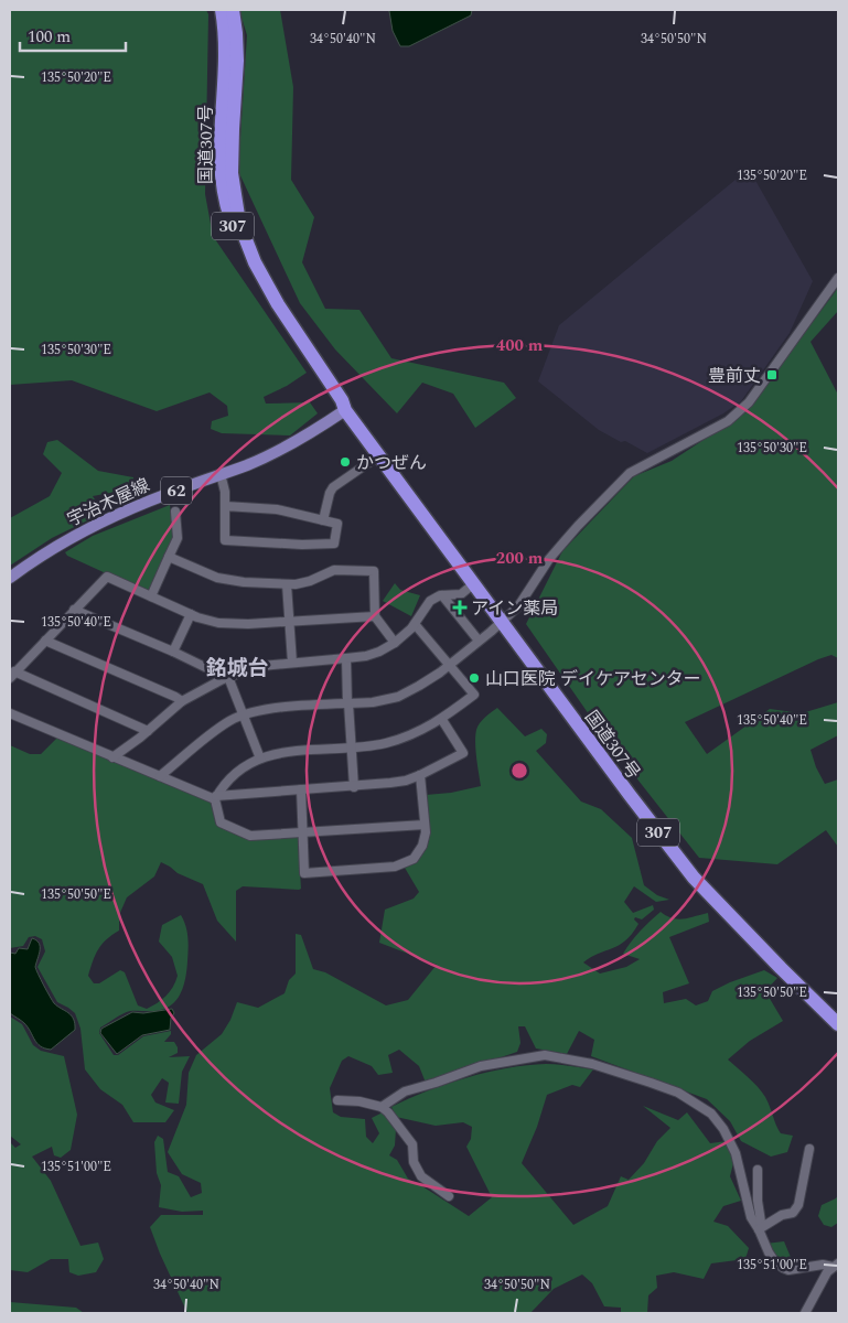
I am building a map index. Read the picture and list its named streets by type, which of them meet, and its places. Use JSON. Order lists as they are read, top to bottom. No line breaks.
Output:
{"streets":{"highway":["国道307号","307"],"main road":["62","宇治木屋線"]},"crossings":[["国道307号","宇治木屋線"]],"districts":["銘城台"],"places":{"transit":["豊前丈"],"other":["かつぜん","山口医院 デイケアセンター"],"health":["アイン薬局"]},"scale_bar":"100 m","coordinates":["34°50'40\"N","34°50'50\"N","135°50'20\"E","135°50'30\"E","135°50'40\"E","135°50'50\"E","135°51'00\"E"],"rings":["400 m","200 m"]}
